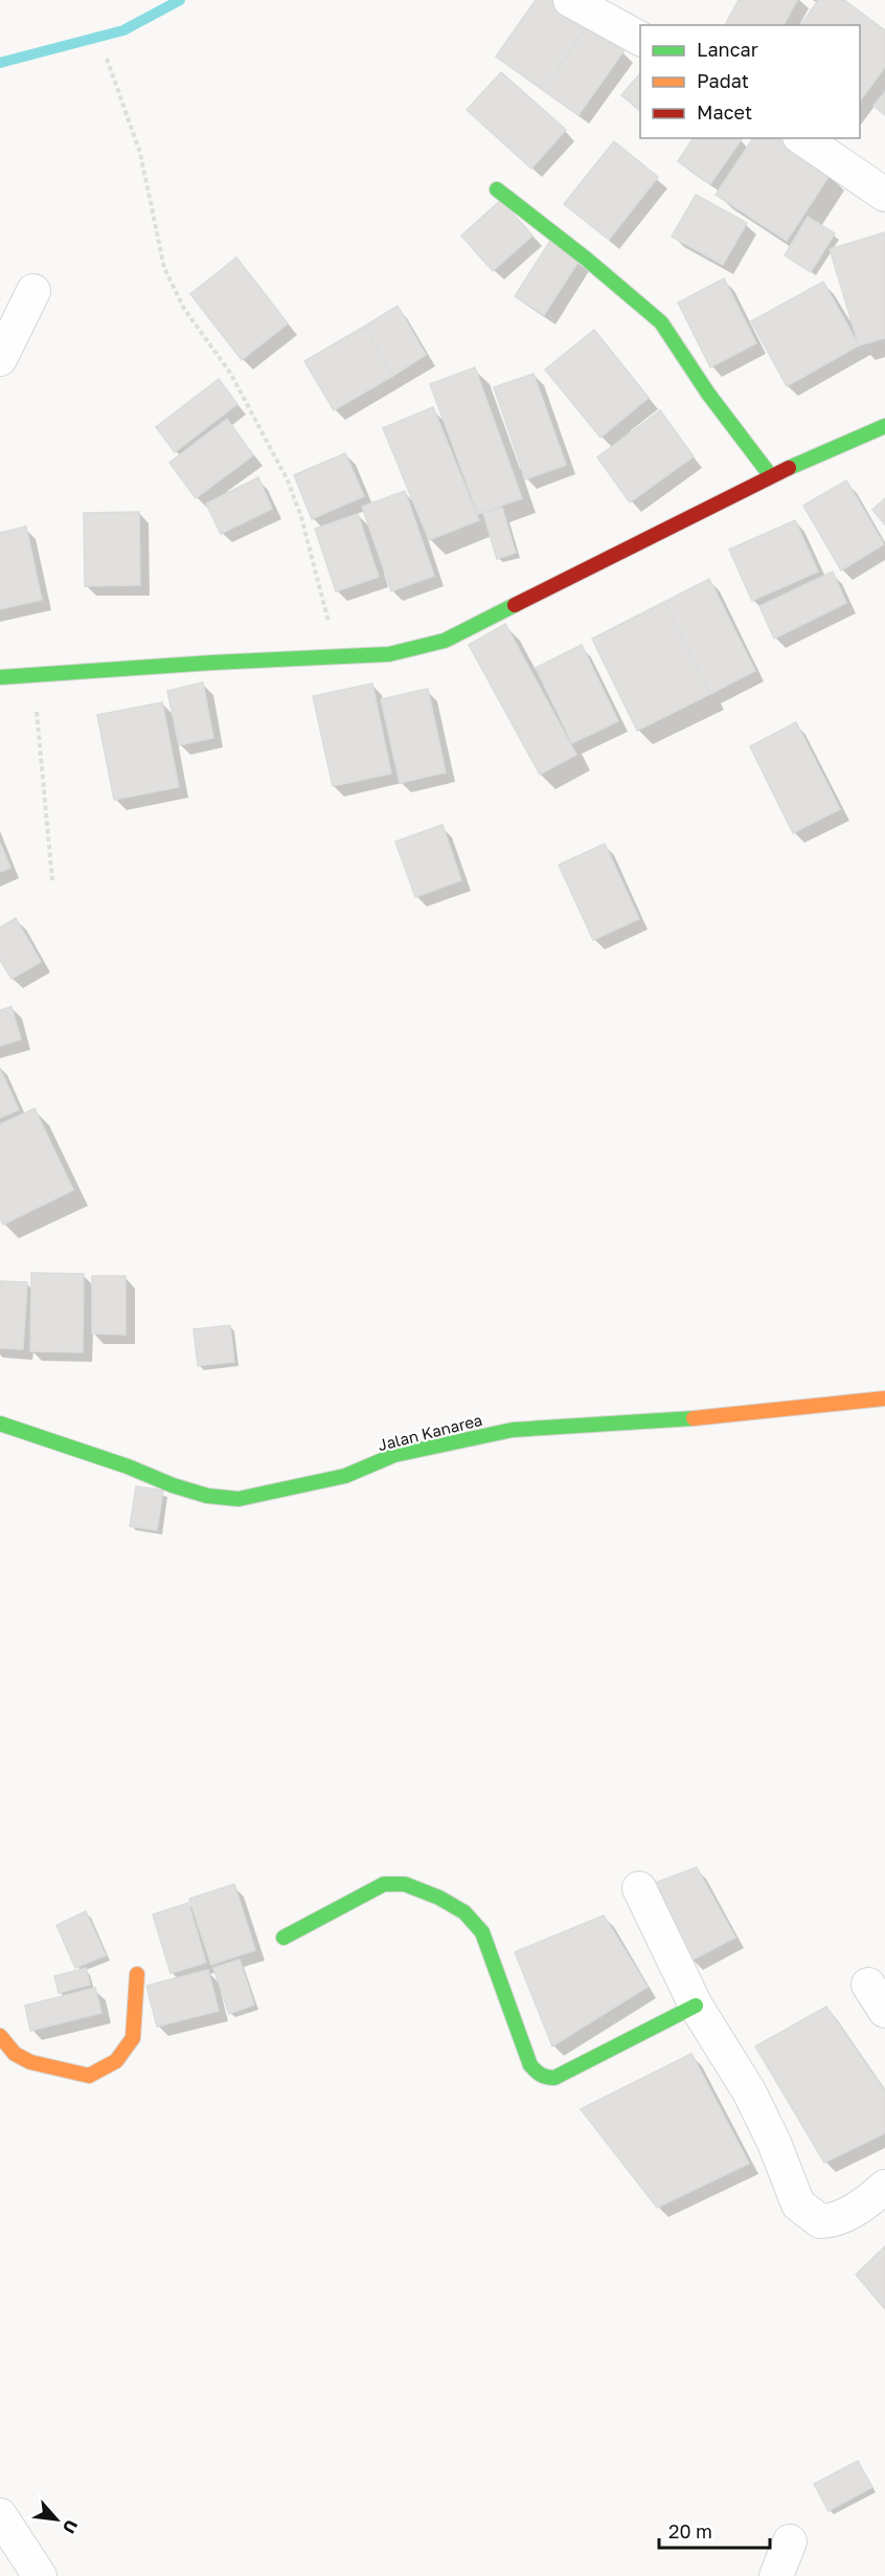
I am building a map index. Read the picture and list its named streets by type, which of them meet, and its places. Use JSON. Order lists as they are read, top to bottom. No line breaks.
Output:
{"streets":{"street":["Jalan Kanarea"]},"legend":["Lancar","Padat","Macet"],"scale_bar":"20 m","north":"bottom right"}
